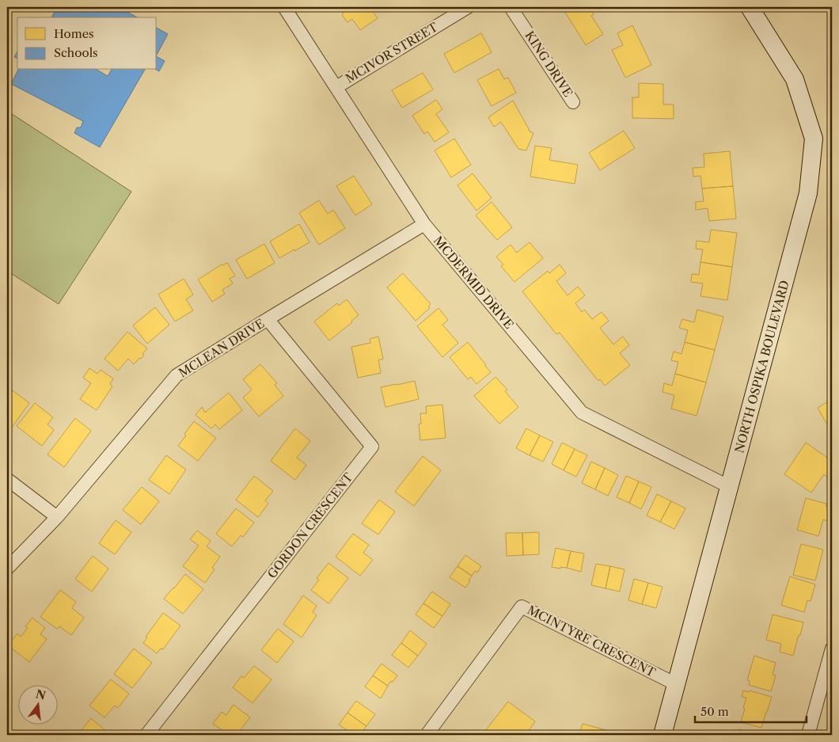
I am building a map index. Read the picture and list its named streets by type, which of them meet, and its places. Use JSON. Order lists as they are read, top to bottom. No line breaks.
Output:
{"streets":{"street":["MCIVOR STREET","KING DRIVE","MCDERMID DRIVE","MCLEAN DRIVE","NORTH OSPIKA BOULEVARD","GORDON CRESCENT","MCINTYRE CRESCENT"]},"crossings":[["MCIVOR STREET","MCDERMID DRIVE"],["MCDERMID DRIVE","MCLEAN DRIVE"],["MCDERMID DRIVE","NORTH OSPIKA BOULEVARD"],["MCLEAN DRIVE","GORDON CRESCENT"],["NORTH OSPIKA BOULEVARD","MCINTYRE CRESCENT"]],"legend":["Homes","Schools"],"scale_bar":"50 m","north":"top"}
